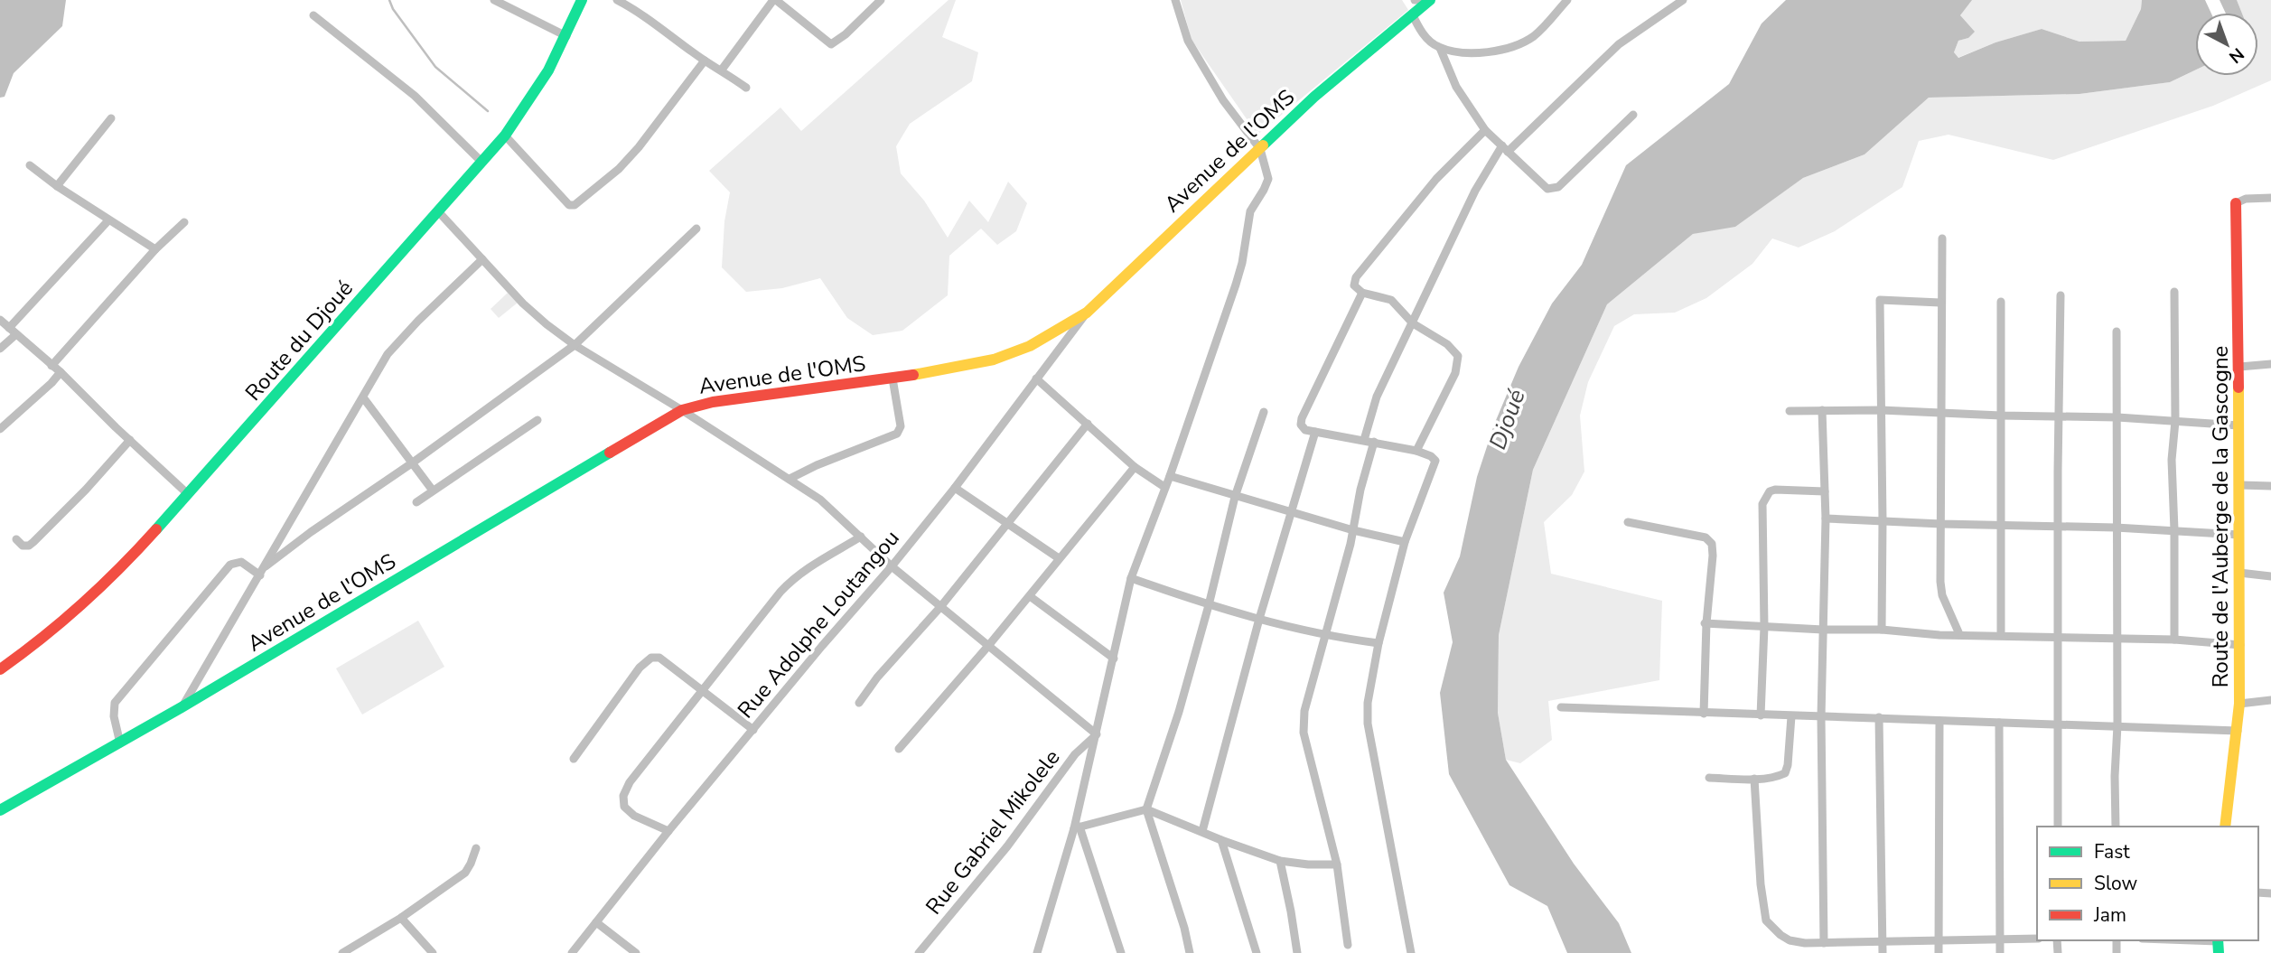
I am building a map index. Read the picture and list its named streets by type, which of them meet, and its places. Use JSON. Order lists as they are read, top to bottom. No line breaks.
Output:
{"streets":{"street":["Avenue de l'OMS","Route du Djoué","Route de l'Auberge de la Gascogne","Rue Adolphe Loutangou","Rue Gabriel Mikolele"]},"crossings":[["Avenue de l'OMS","Rue Adolphe Loutangou"]],"water":["Djoué"],"legend":["Fast","Slow","Jam"],"north":"bottom right"}
